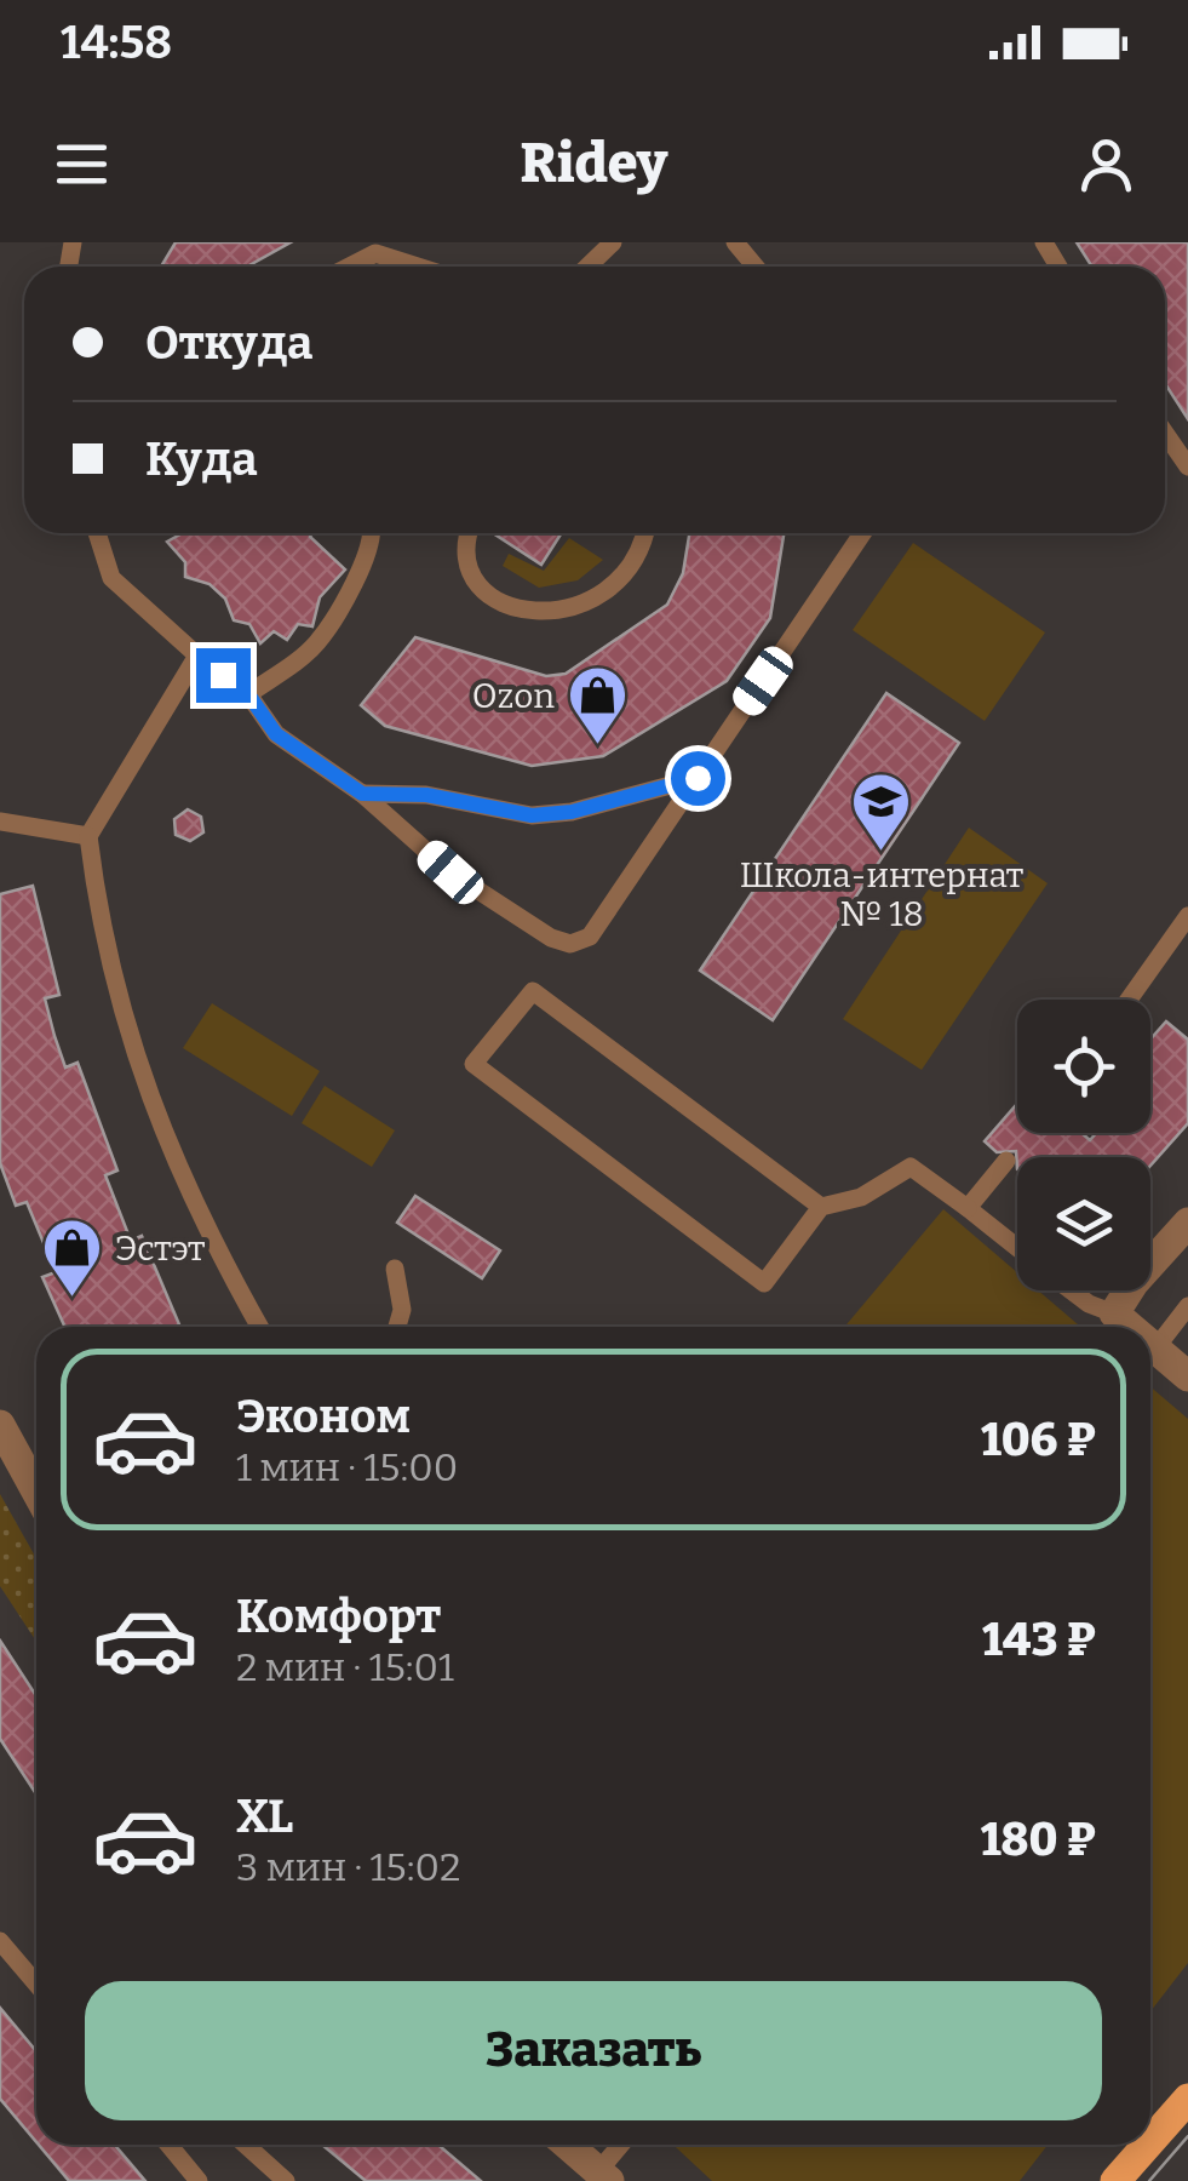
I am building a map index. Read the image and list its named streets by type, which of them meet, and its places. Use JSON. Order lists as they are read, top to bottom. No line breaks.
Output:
{"places":{"shop":["Ozon","Эстэт"],"school or university":["Школа-интернат № 18"]},"page":{"status":"14:58","header":"Ridey","banner":["Откуда","Куда"],"list":[{"name":"Эконом","note":"1 мин · 15:00","value":"106 ₽"},{"name":"Комфорт","note":"2 мин · 15:01","value":"143 ₽"},{"name":"XL","note":"3 мин · 15:02","value":"180 ₽"}],"buttons":"Заказать"}}
